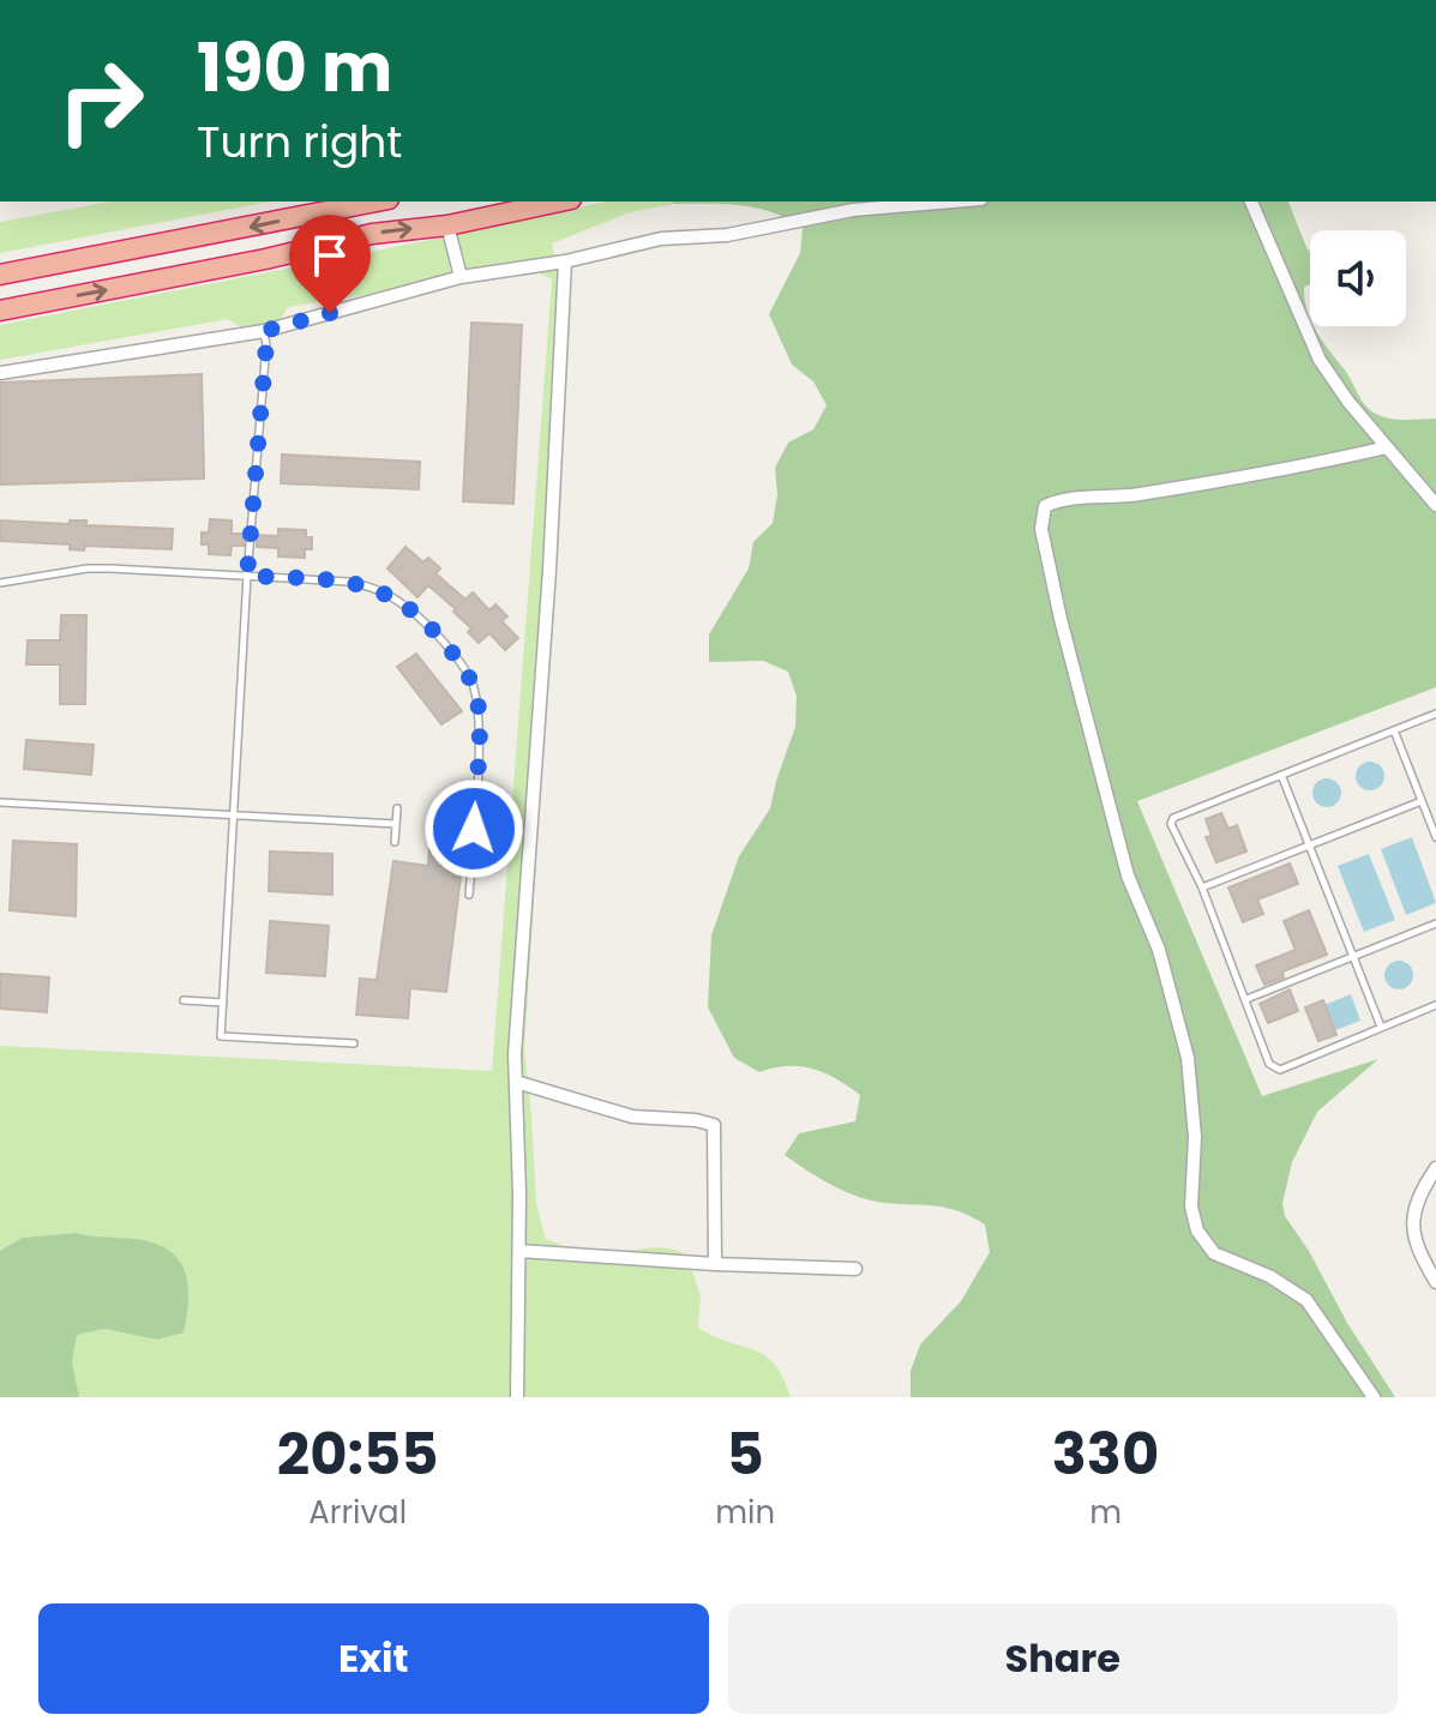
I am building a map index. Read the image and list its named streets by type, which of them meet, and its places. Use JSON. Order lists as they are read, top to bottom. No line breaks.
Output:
{"page":{"turn":["190 m","Turn right"],"eta":["20:55","Arrival","5","min","330","m"],"buttons":["Exit","Share"]}}
